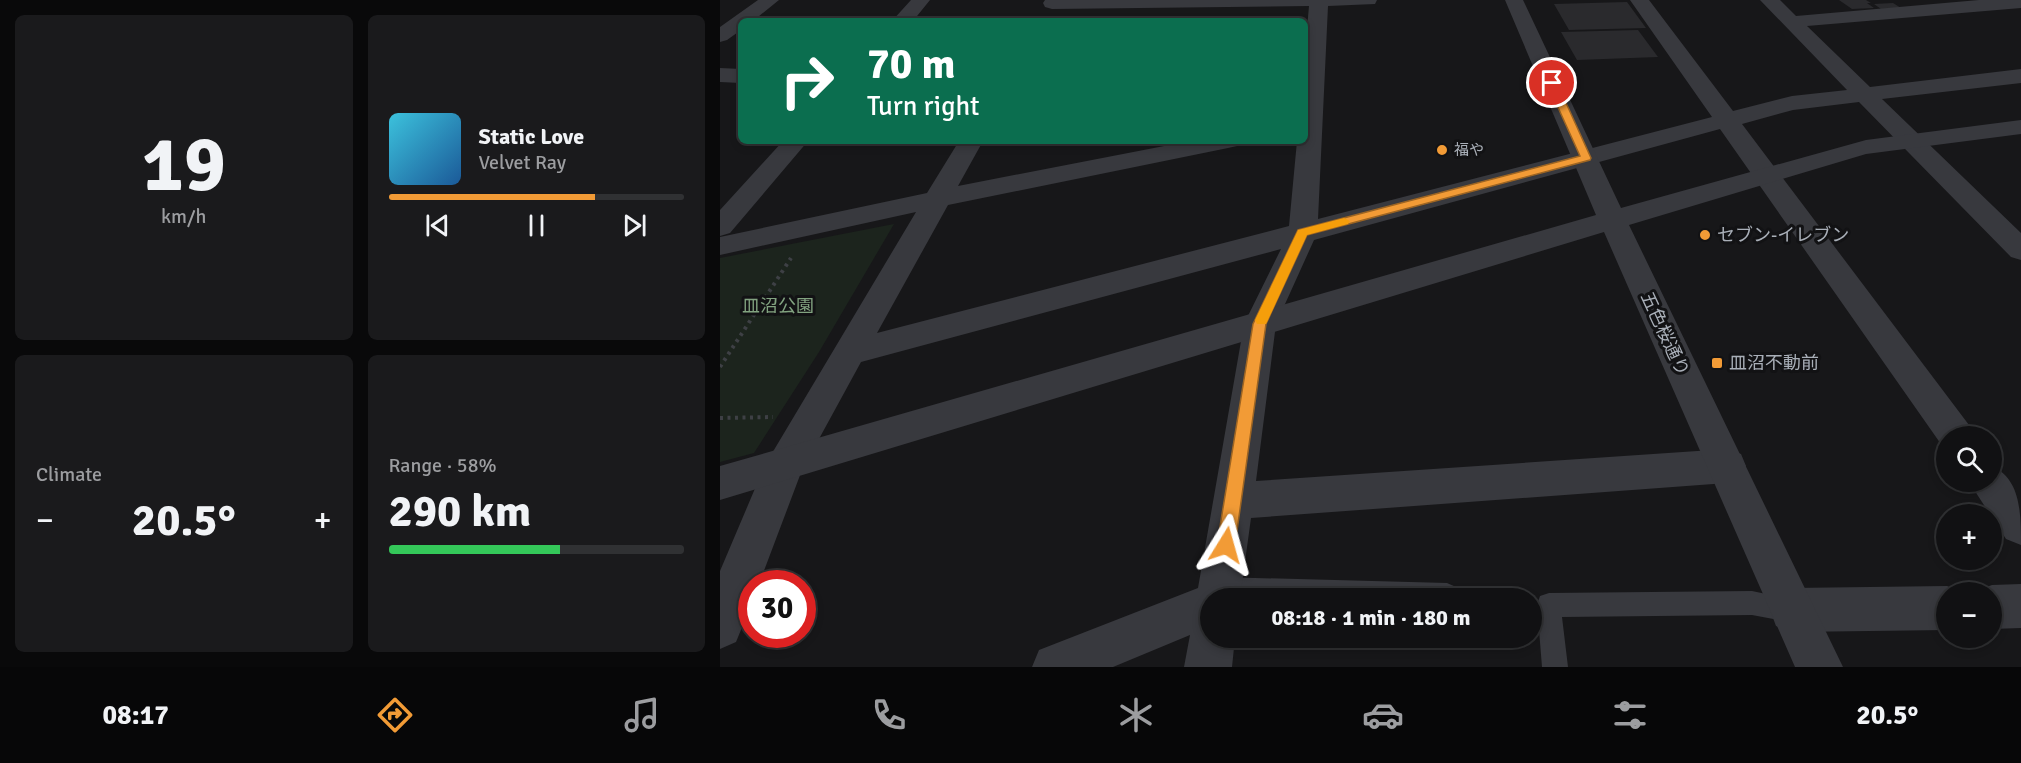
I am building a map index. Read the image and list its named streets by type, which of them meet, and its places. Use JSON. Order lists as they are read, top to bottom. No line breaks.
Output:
{"streets":{"street":["五色桜通り"]},"parks":["皿沼公園"],"places":{"other":["福や","セブン-イレブン"],"transit":["皿沼不動前"]},"page":{"tile":[["19","km/h"],"Climate",["Range · 58%","290 km"]],"turn":["70 m","Turn right"],"song":["Static Love","Velvet Ray"],"map_buttons":["+","−"],"heat":["−","20.5°","+"],"limit":"30","trip":"08:18 · 1 min · 180 m","tabs":["08:17","20.5°"]}}
